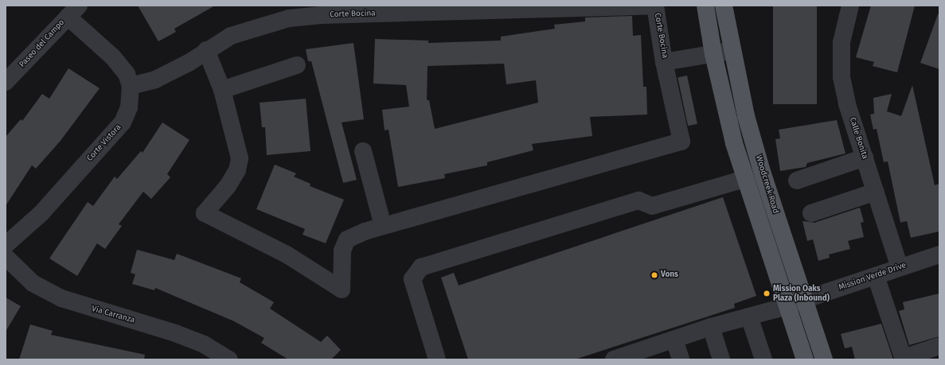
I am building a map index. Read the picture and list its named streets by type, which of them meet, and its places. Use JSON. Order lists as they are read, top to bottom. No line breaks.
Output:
{"streets":{"main road":["Woodcreek Road"],"street":["Corte Bocina","Paseo del Campo","Calle Bonita","Corte Vistora","Mission Verde Drive","Via Carranza"]},"crossings":[["Corte Bocina","Corte Vistora"],["Corte Bocina","Woodcreek Road"],["Paseo del Campo","Corte Vistora"],["Calle Bonita","Mission Verde Drive"],["Woodcreek Road","Mission Verde Drive"]],"places":["Vons","Mission Oaks Plaza (Inbound)"]}
